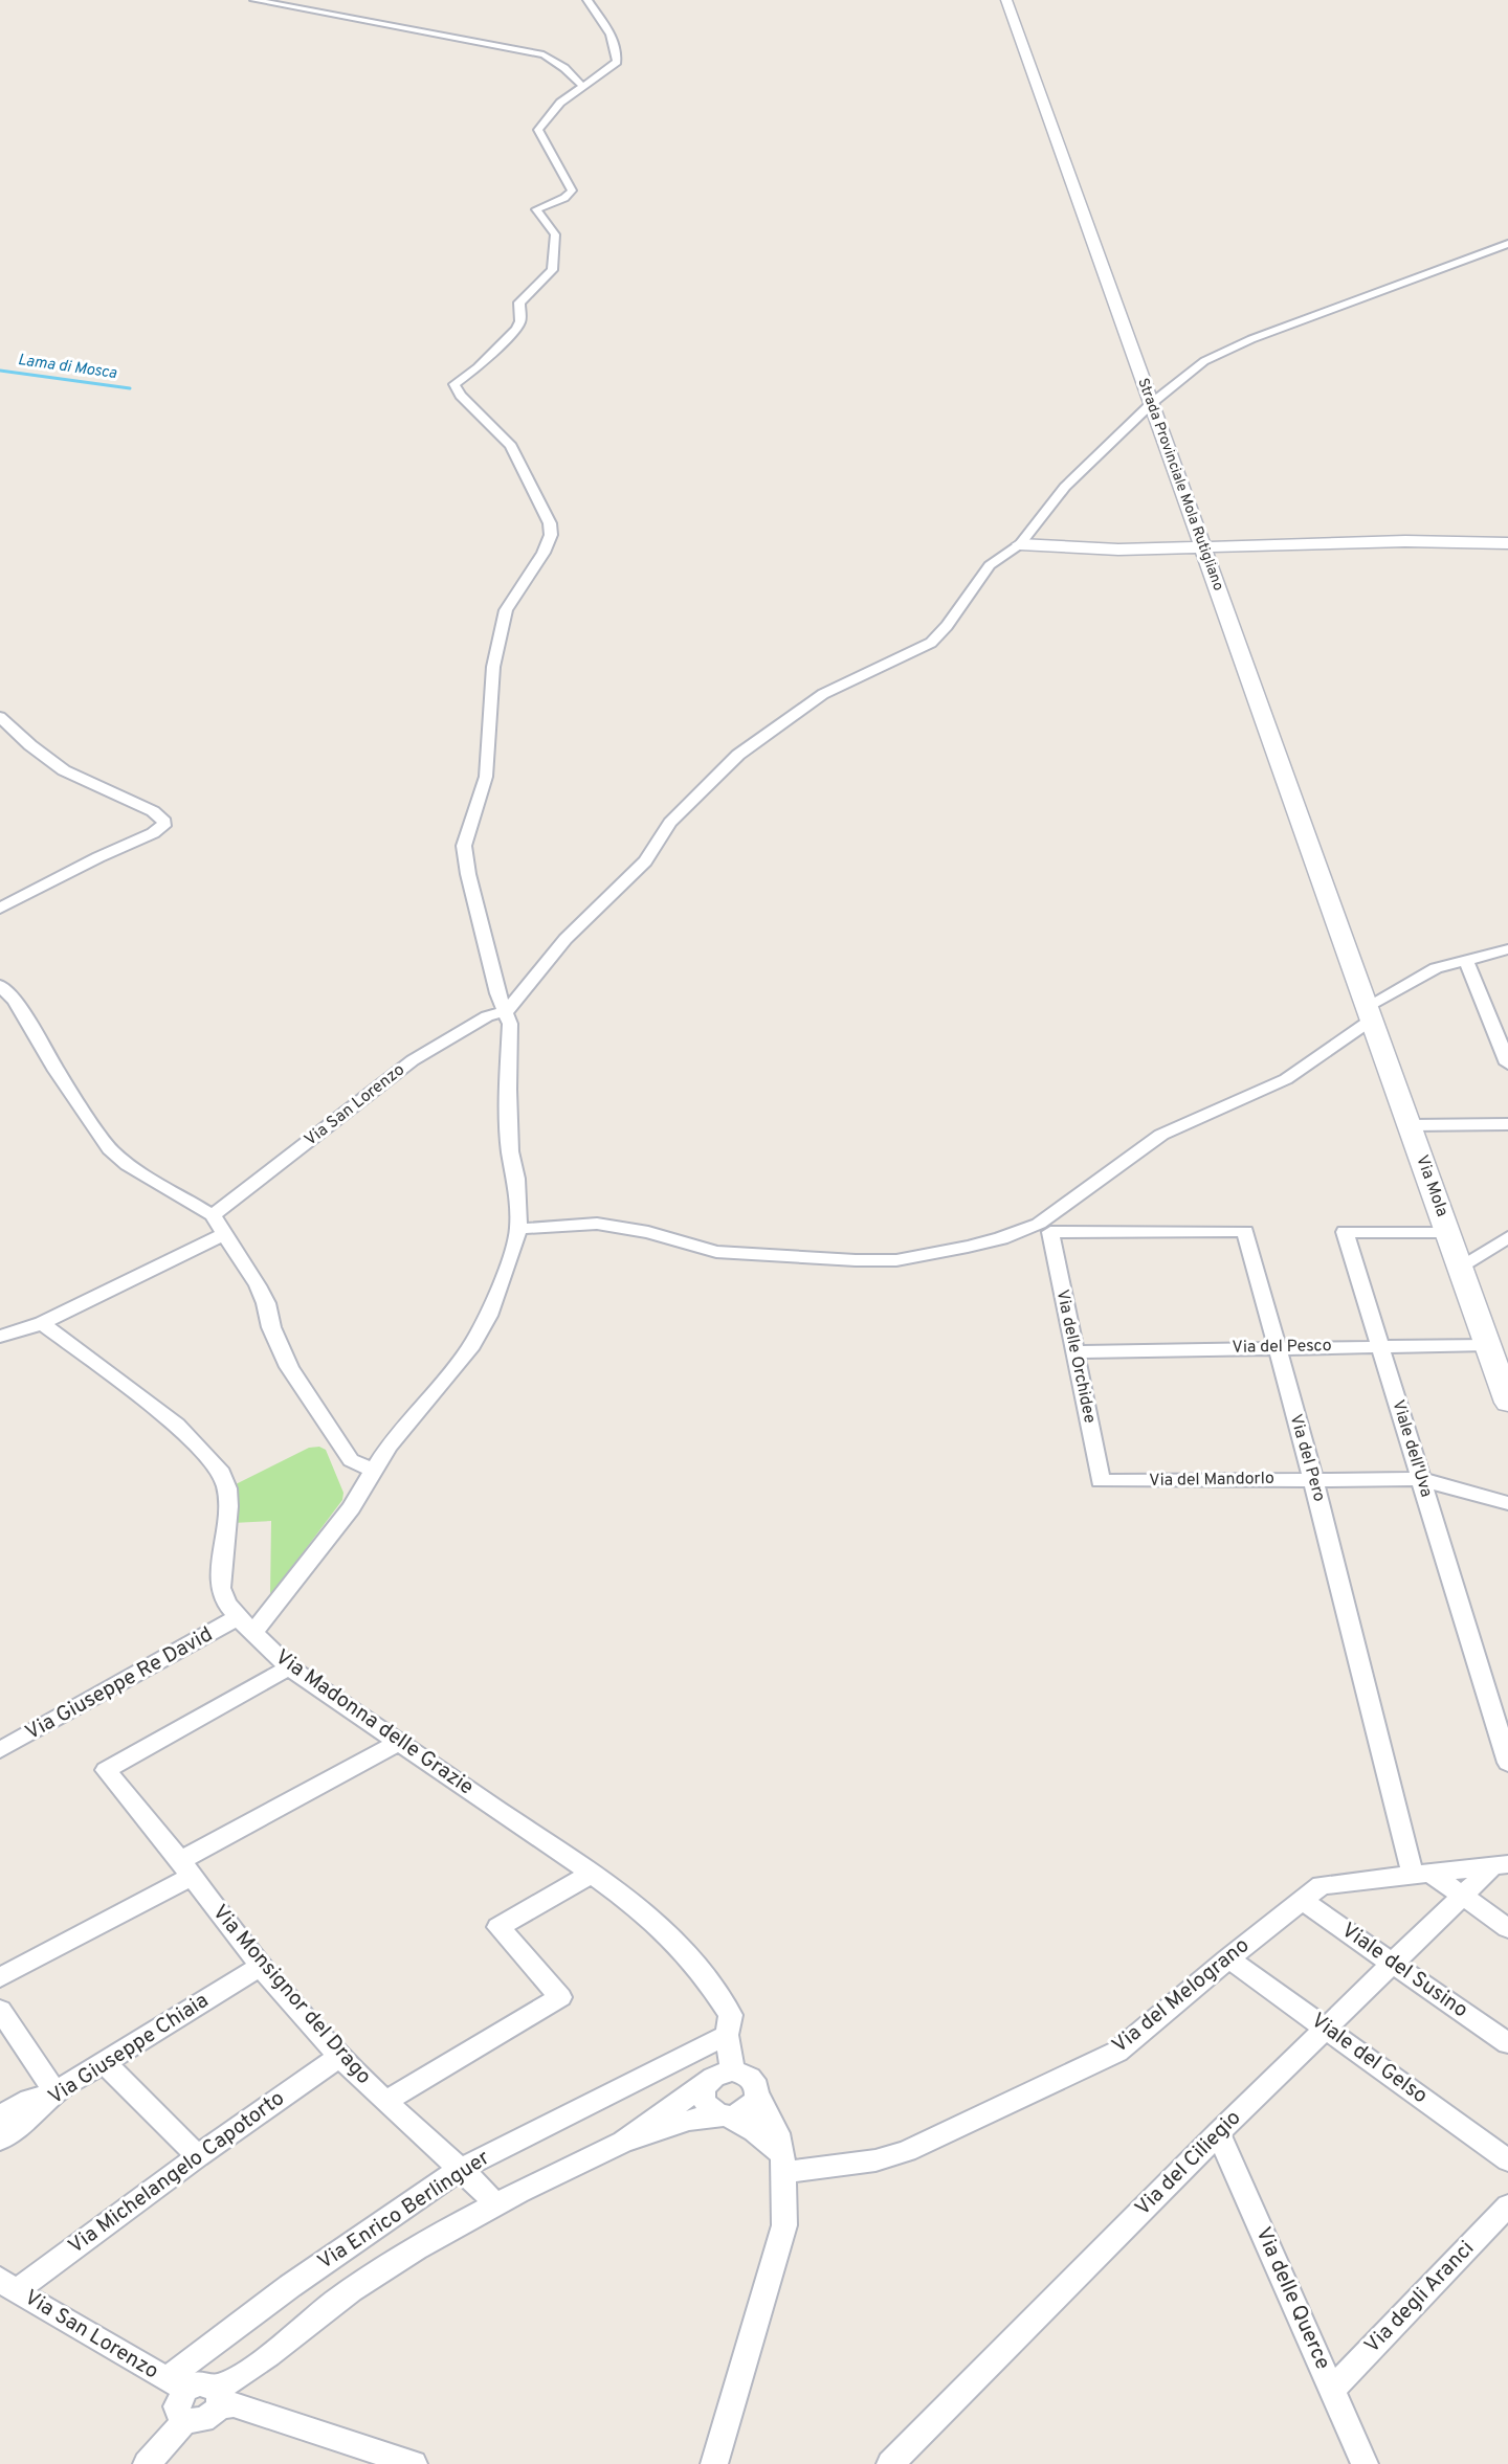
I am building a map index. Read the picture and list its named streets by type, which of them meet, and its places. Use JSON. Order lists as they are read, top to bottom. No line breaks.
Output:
{"streets":{"main road":["Strada Provinciale Mola Rutigliano","Via Mola"],"street":["Via San Lorenzo","Via del Pesco","Via delle Orchidee","Viale dell'Uva","Via del Pero","Via del Mandorlo","Via Giuseppe Re David","Via Madonna delle Grazie","Viale del Susino","Via Monsignor del Drago","Via del Melograno","Via Giuseppe Chiaia","Viale del Gelso","Via del Ciliegio","Via Michelangelo Capotorto","Via Enrico Berlinguer","Via degli Aranci","Via delle Querce"]},"crossings":[["Strada Provinciale Mola Rutigliano","Via Mola"],["Via San Lorenzo","Via Michelangelo Capotorto"],["Via San Lorenzo","Via Enrico Berlinguer"],["Via Mola","Via del Pesco"],["Via Mola","Viale dell'Uva"],["Via del Pesco","Via delle Orchidee"],["Via del Pesco","Viale dell'Uva"],["Via del Pesco","Via del Pero"],["Via delle Orchidee","Via del Pero"],["Via delle Orchidee","Via del Mandorlo"],["Viale dell'Uva","Via del Mandorlo"],["Via del Pero","Via del Mandorlo"],["Via del Pero","Via del Melograno"],["Via Giuseppe Re David","Via Madonna delle Grazie"],["Via Madonna delle Grazie","Via Monsignor del Drago"],["Via Madonna delle Grazie","Via Enrico Berlinguer"],["Viale del Susino","Via del Melograno"],["Viale del Susino","Via del Ciliegio"],["Via Monsignor del Drago","Via Giuseppe Chiaia"],["Via Monsignor del Drago","Via Michelangelo Capotorto"],["Via Monsignor del Drago","Via Enrico Berlinguer"],["Via del Melograno","Viale del Gelso"],["Via del Melograno","Via del Ciliegio"],["Viale del Gelso","Via del Ciliegio"],["Via del Ciliegio","Via delle Querce"],["Via degli Aranci","Via delle Querce"]],"water":["Lama di Mosca"]}
